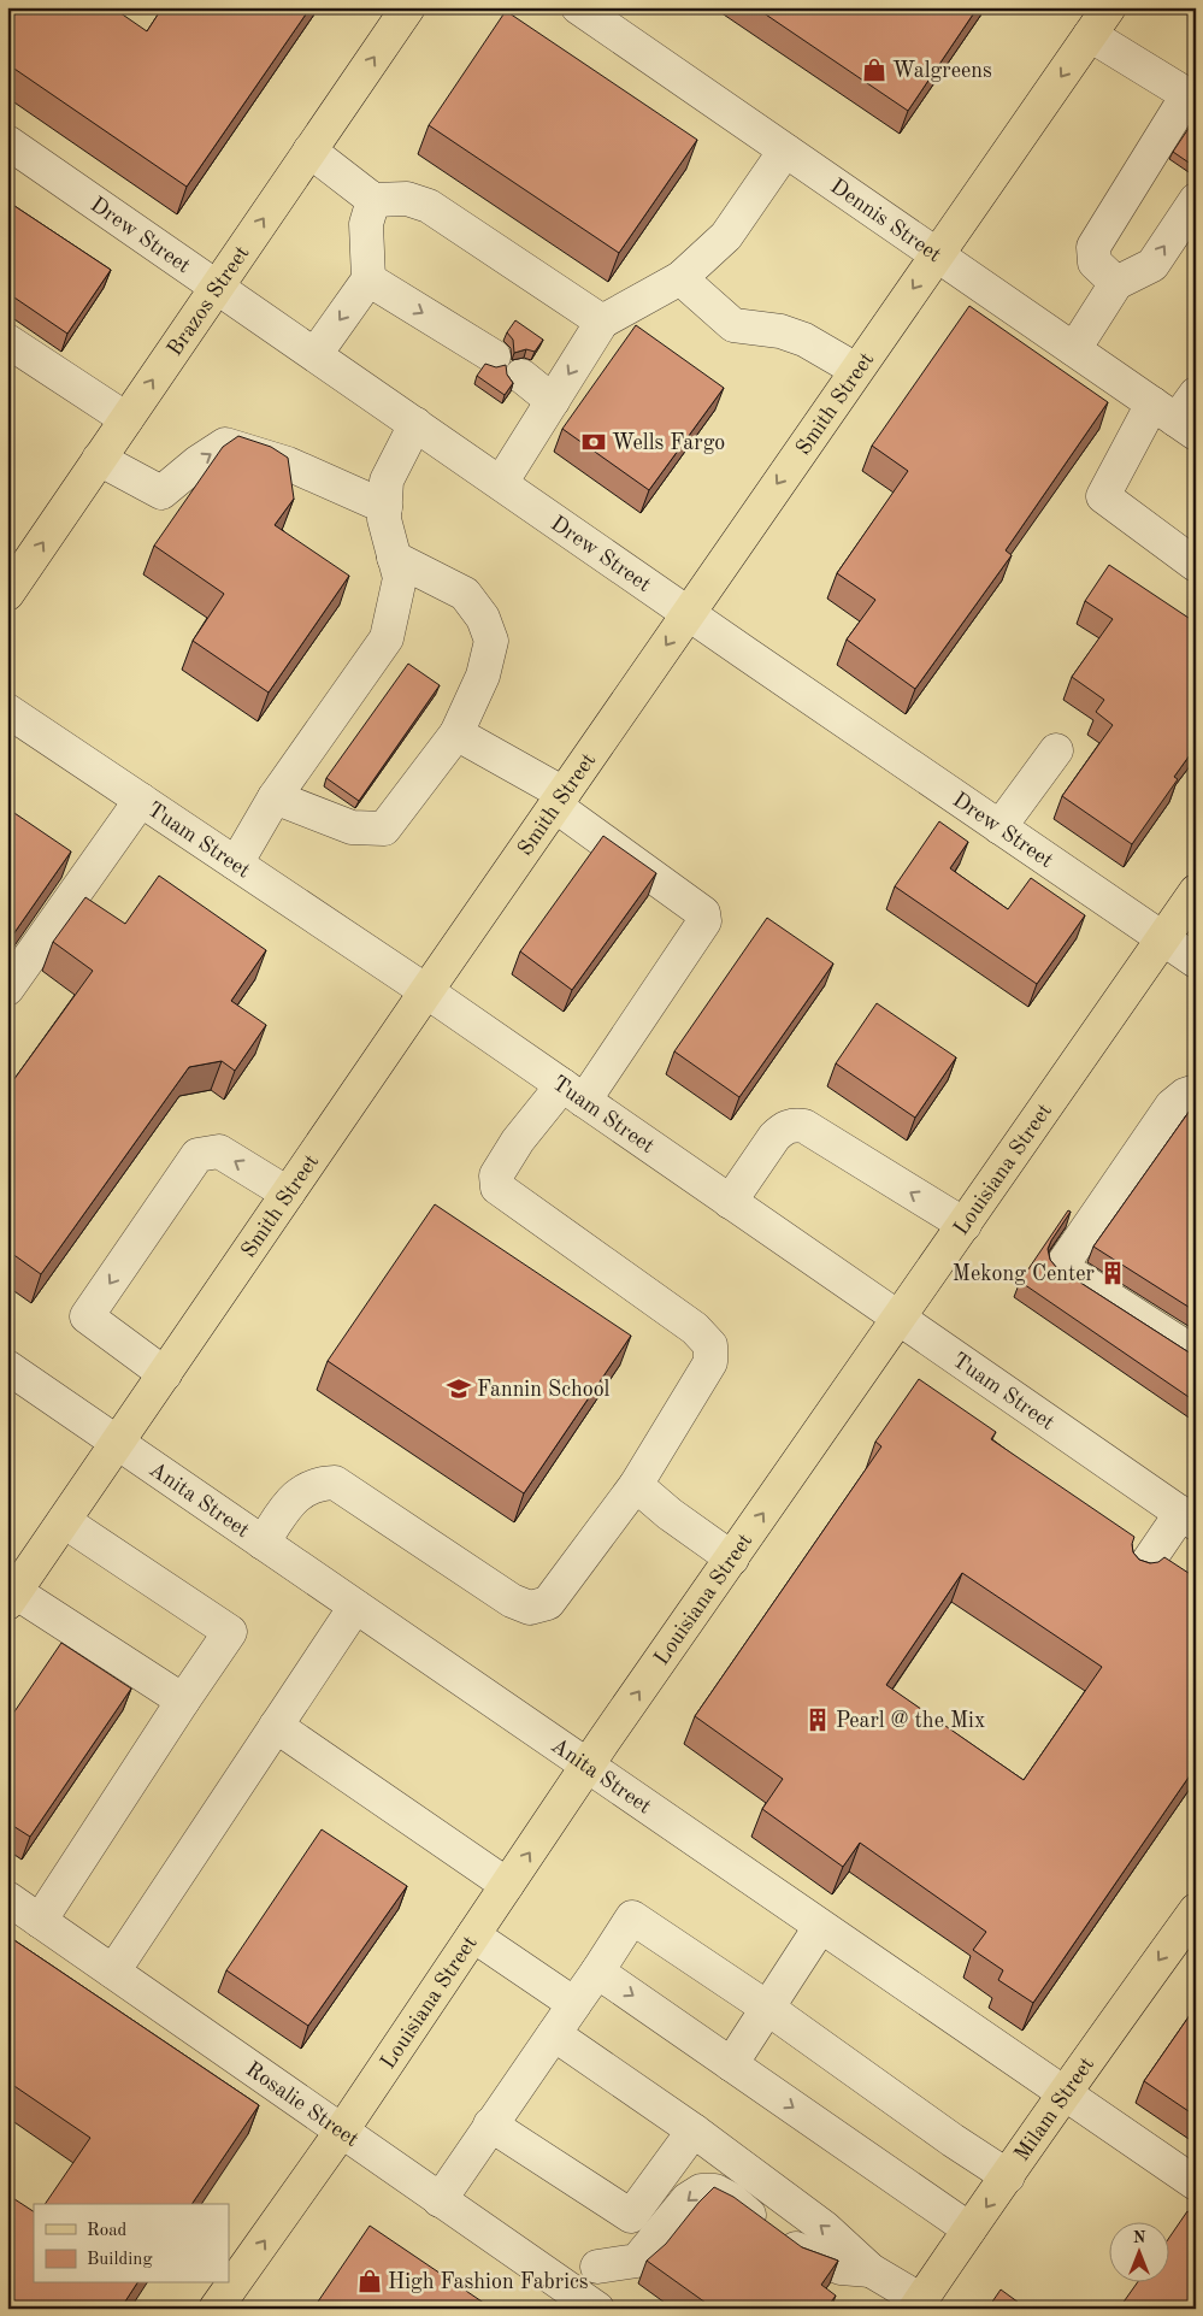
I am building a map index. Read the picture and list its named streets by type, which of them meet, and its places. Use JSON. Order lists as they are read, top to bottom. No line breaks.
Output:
{"streets":{"main road":["Brazos Street","Smith Street","Louisiana Street","Milam Street"],"street":["Dennis Street","Drew Street","Tuam Street","Anita Street","Rosalie Street"]},"crossings":[["Dennis Street","Smith Street"],["Drew Street","Brazos Street"],["Drew Street","Smith Street"],["Drew Street","Louisiana Street"],["Smith Street","Tuam Street"],["Smith Street","Anita Street"],["Tuam Street","Louisiana Street"],["Louisiana Street","Anita Street"],["Louisiana Street","Rosalie Street"],["Anita Street","Milam Street"]],"one_way":["Brazos Street","Smith Street","Louisiana Street","Milam Street"],"places":{"shop":["Walgreens","High Fashion Fabrics"],"bank":["Wells Fargo"],"building":["Mekong Center","Pearl @ the Mix"],"school or university":["Fannin School"]},"legend":["Road","Building"],"north":"top"}
